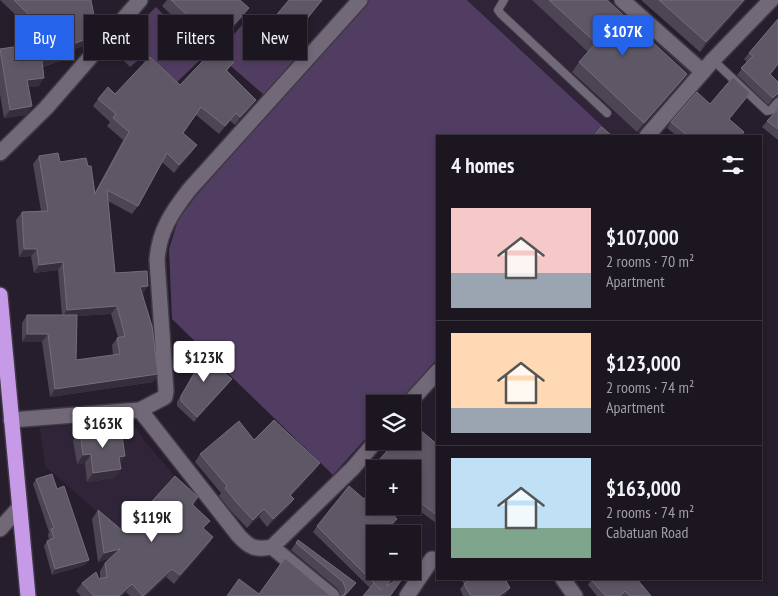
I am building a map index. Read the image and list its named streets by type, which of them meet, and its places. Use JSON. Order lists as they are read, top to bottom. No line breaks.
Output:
{"page":{"price":["$107K","$123K","$163K","$119K"],"chip":["Buy","Rent","Filters","New"],"heading":"4 homes","list":[{"name":"$107,000","note":"2 rooms · 70 m² · Apartment"},{"name":"$123,000","note":"2 rooms · 74 m² · Apartment"},{"name":"$163,000","note":"2 rooms · 74 m² · Cabatuan Road"}],"map_buttons":["+","−"]}}
